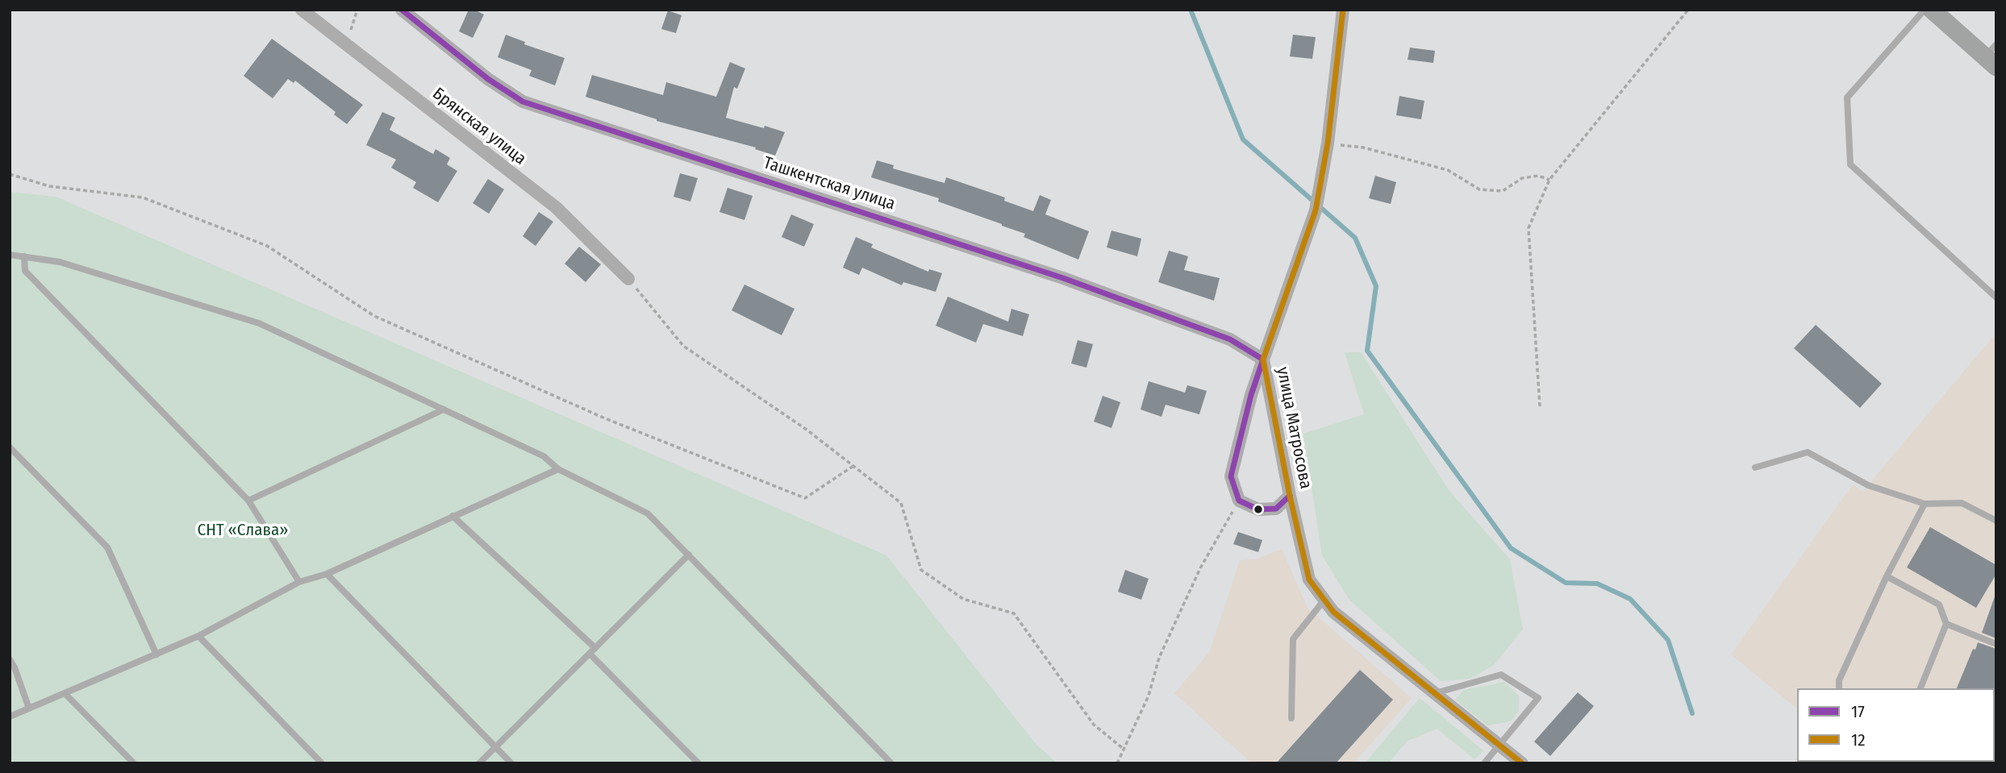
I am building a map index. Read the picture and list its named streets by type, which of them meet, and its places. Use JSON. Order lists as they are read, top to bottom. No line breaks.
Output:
{"streets":{"street":["Брянская улица","Ташкентская улица","улица Матросова"]},"crossings":[["Ташкентская улица","улица Матросова"]],"parks":["СНТ «Слава»"],"lines":["transit line 17","transit line 12"],"legend":["17","12"]}
